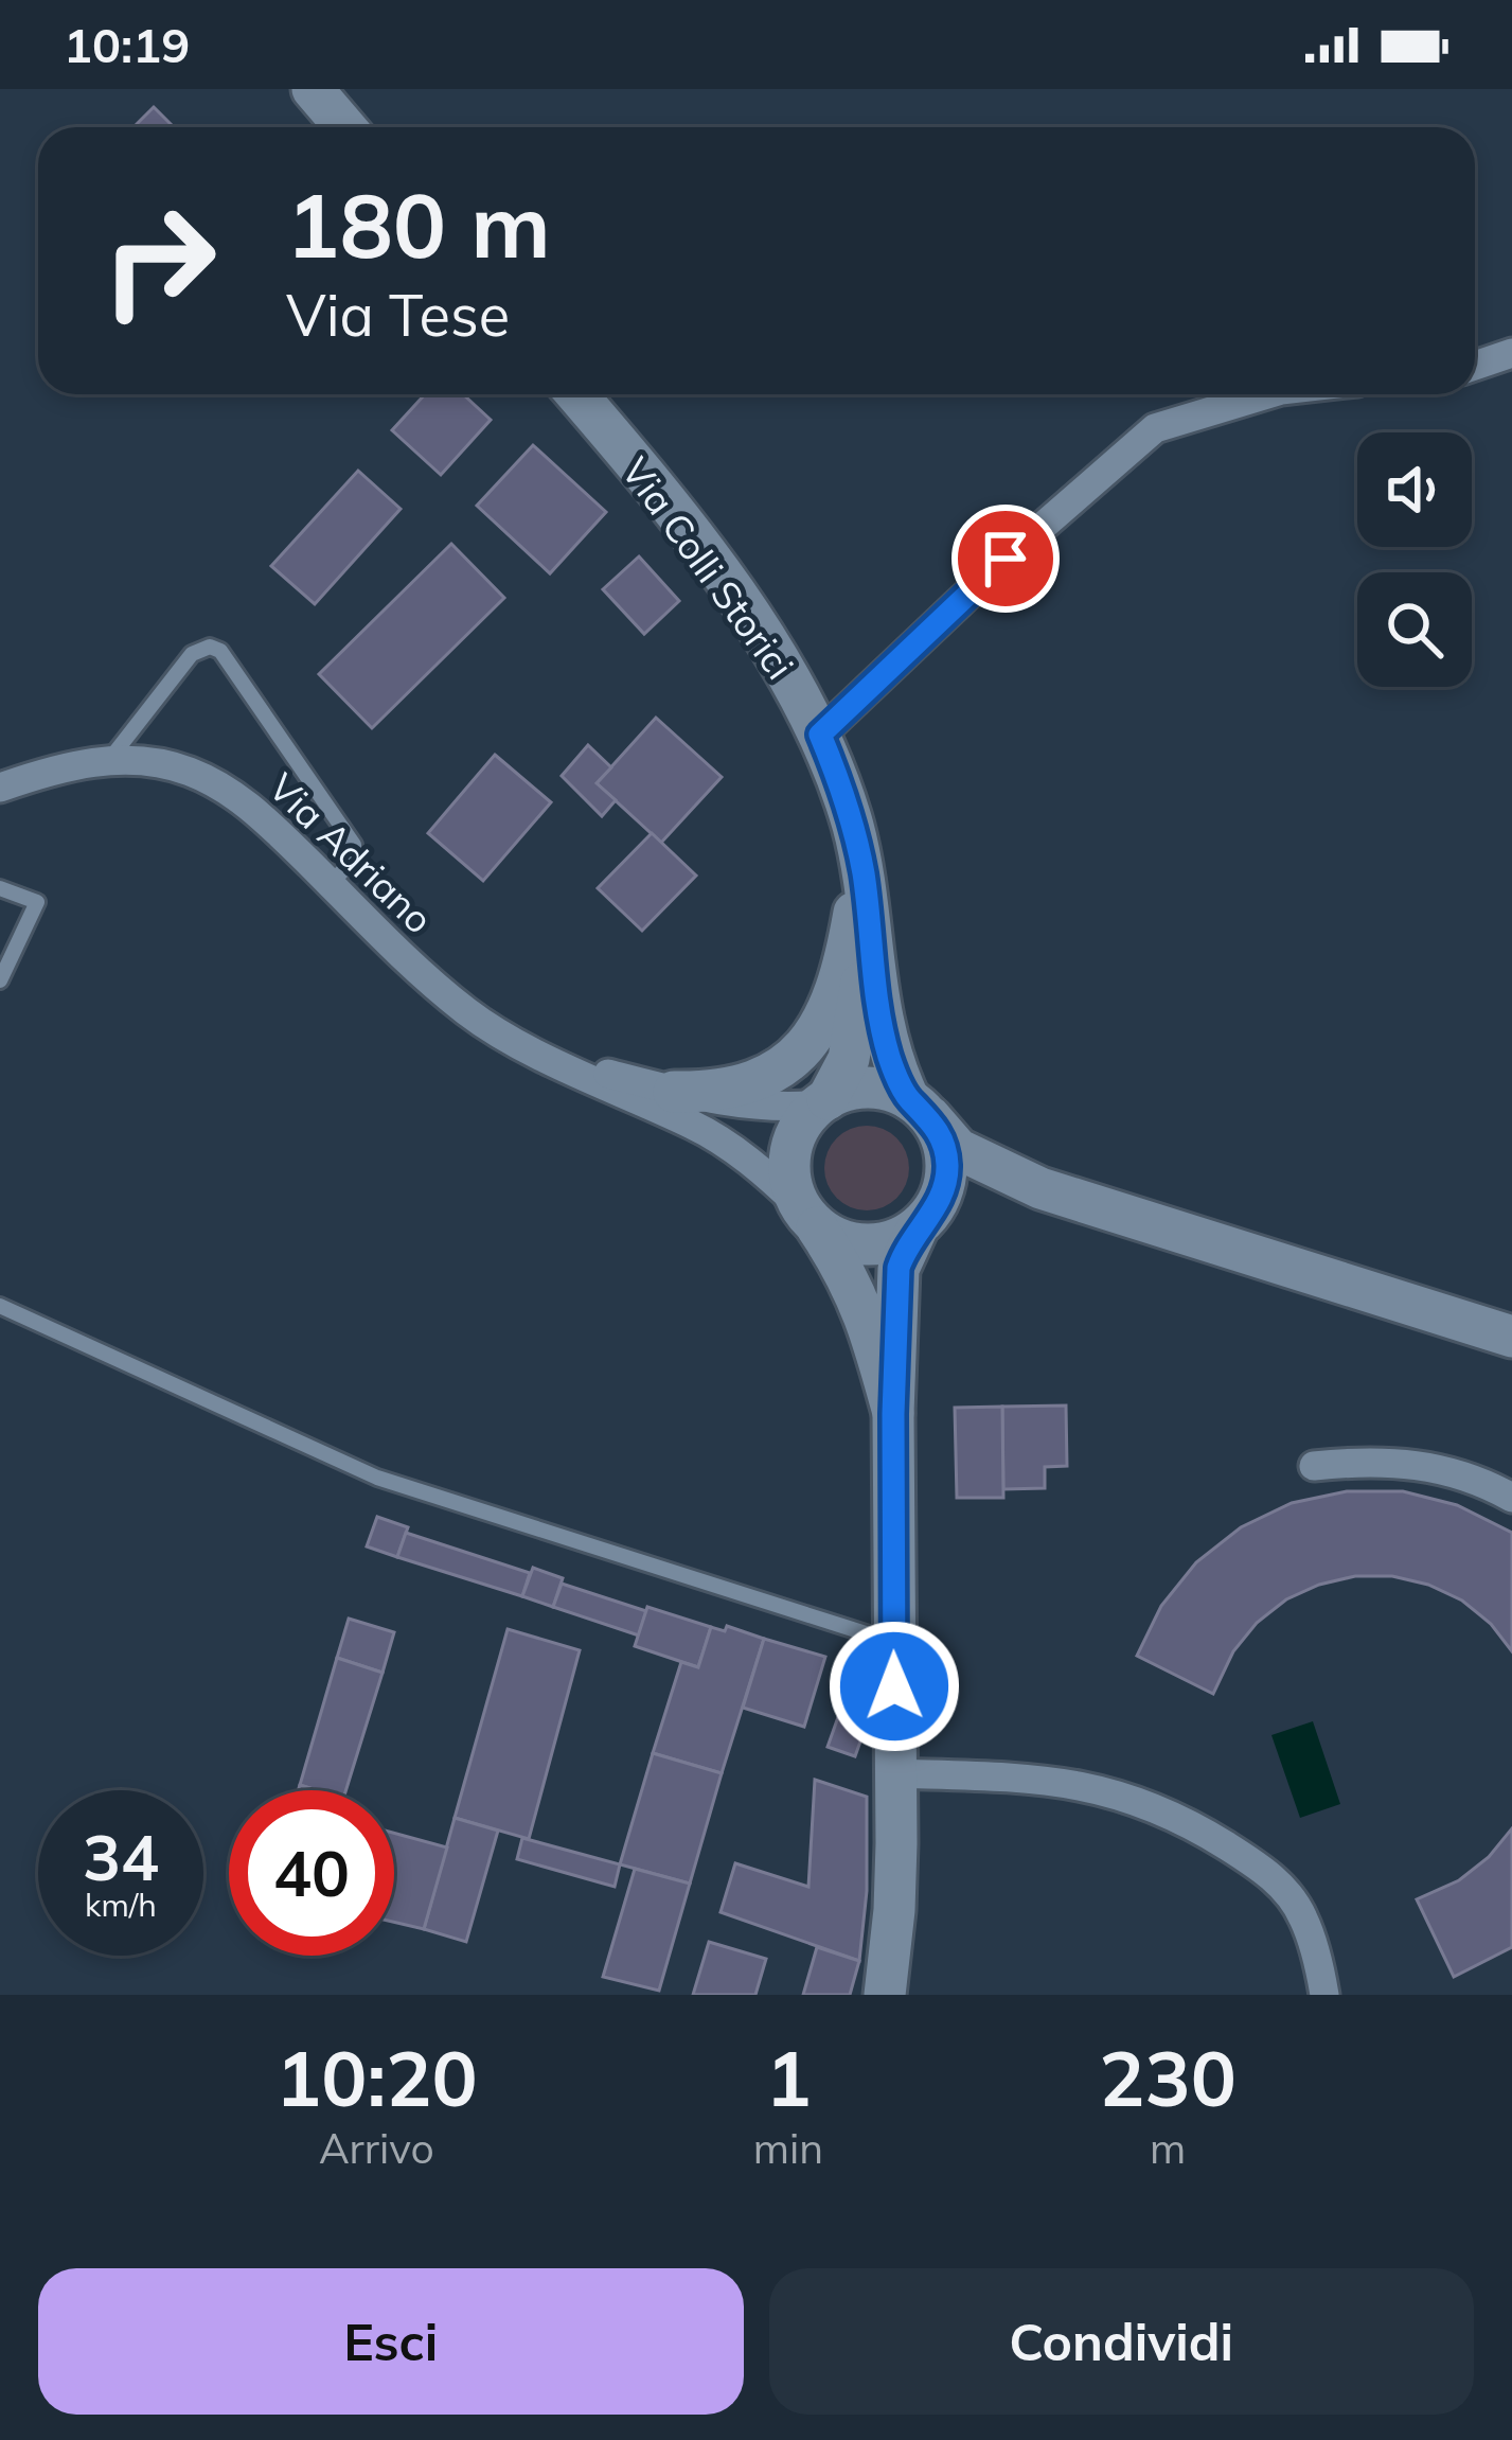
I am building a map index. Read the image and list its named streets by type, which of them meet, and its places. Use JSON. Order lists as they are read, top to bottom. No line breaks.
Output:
{"streets":{"street":["Via Colli Storici","Via Adriano"]},"crossings":[["Via Colli Storici","Via Adriano"]],"page":{"status":"10:19","turn":["180 m","Via Tese"],"speed":"34 km/h","limit":"40","eta":["10:20","Arrivo","1","min","230","m"],"buttons":["Esci","Condividi"]}}
